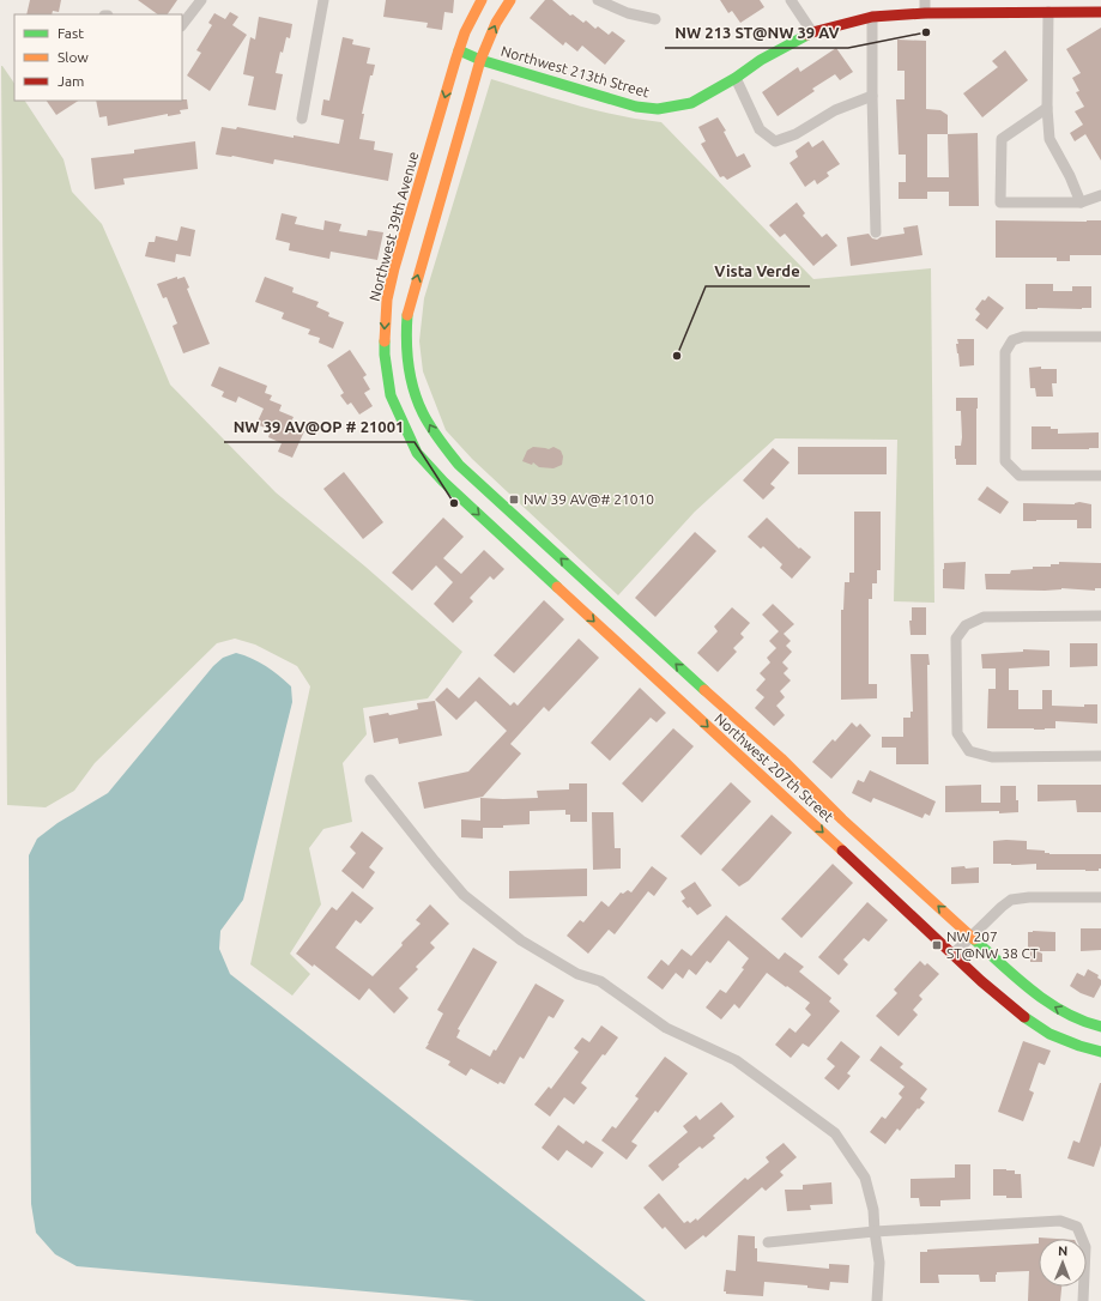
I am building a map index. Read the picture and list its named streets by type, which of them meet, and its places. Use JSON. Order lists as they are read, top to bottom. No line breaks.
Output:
{"streets":{"street":["Northwest 213th Street","Northwest 39th Avenue","Northwest 207th Street"]},"crossings":[["Northwest 213th Street","Northwest 39th Avenue"],["Northwest 213th Street","Northwest 207th Street"],["Northwest 39th Avenue","Northwest 207th Street"]],"one_way":["Northwest 39th Avenue"],"places":{"other":["NW 213 ST@NW 39 AV","Vista Verde","NW 39 AV@OP # 21001"],"transit":["NW 39 AV@# 21010","NW 207 ST@NW 38 CT"]},"legend":["Fast","Slow","Jam"],"north":"top"}
